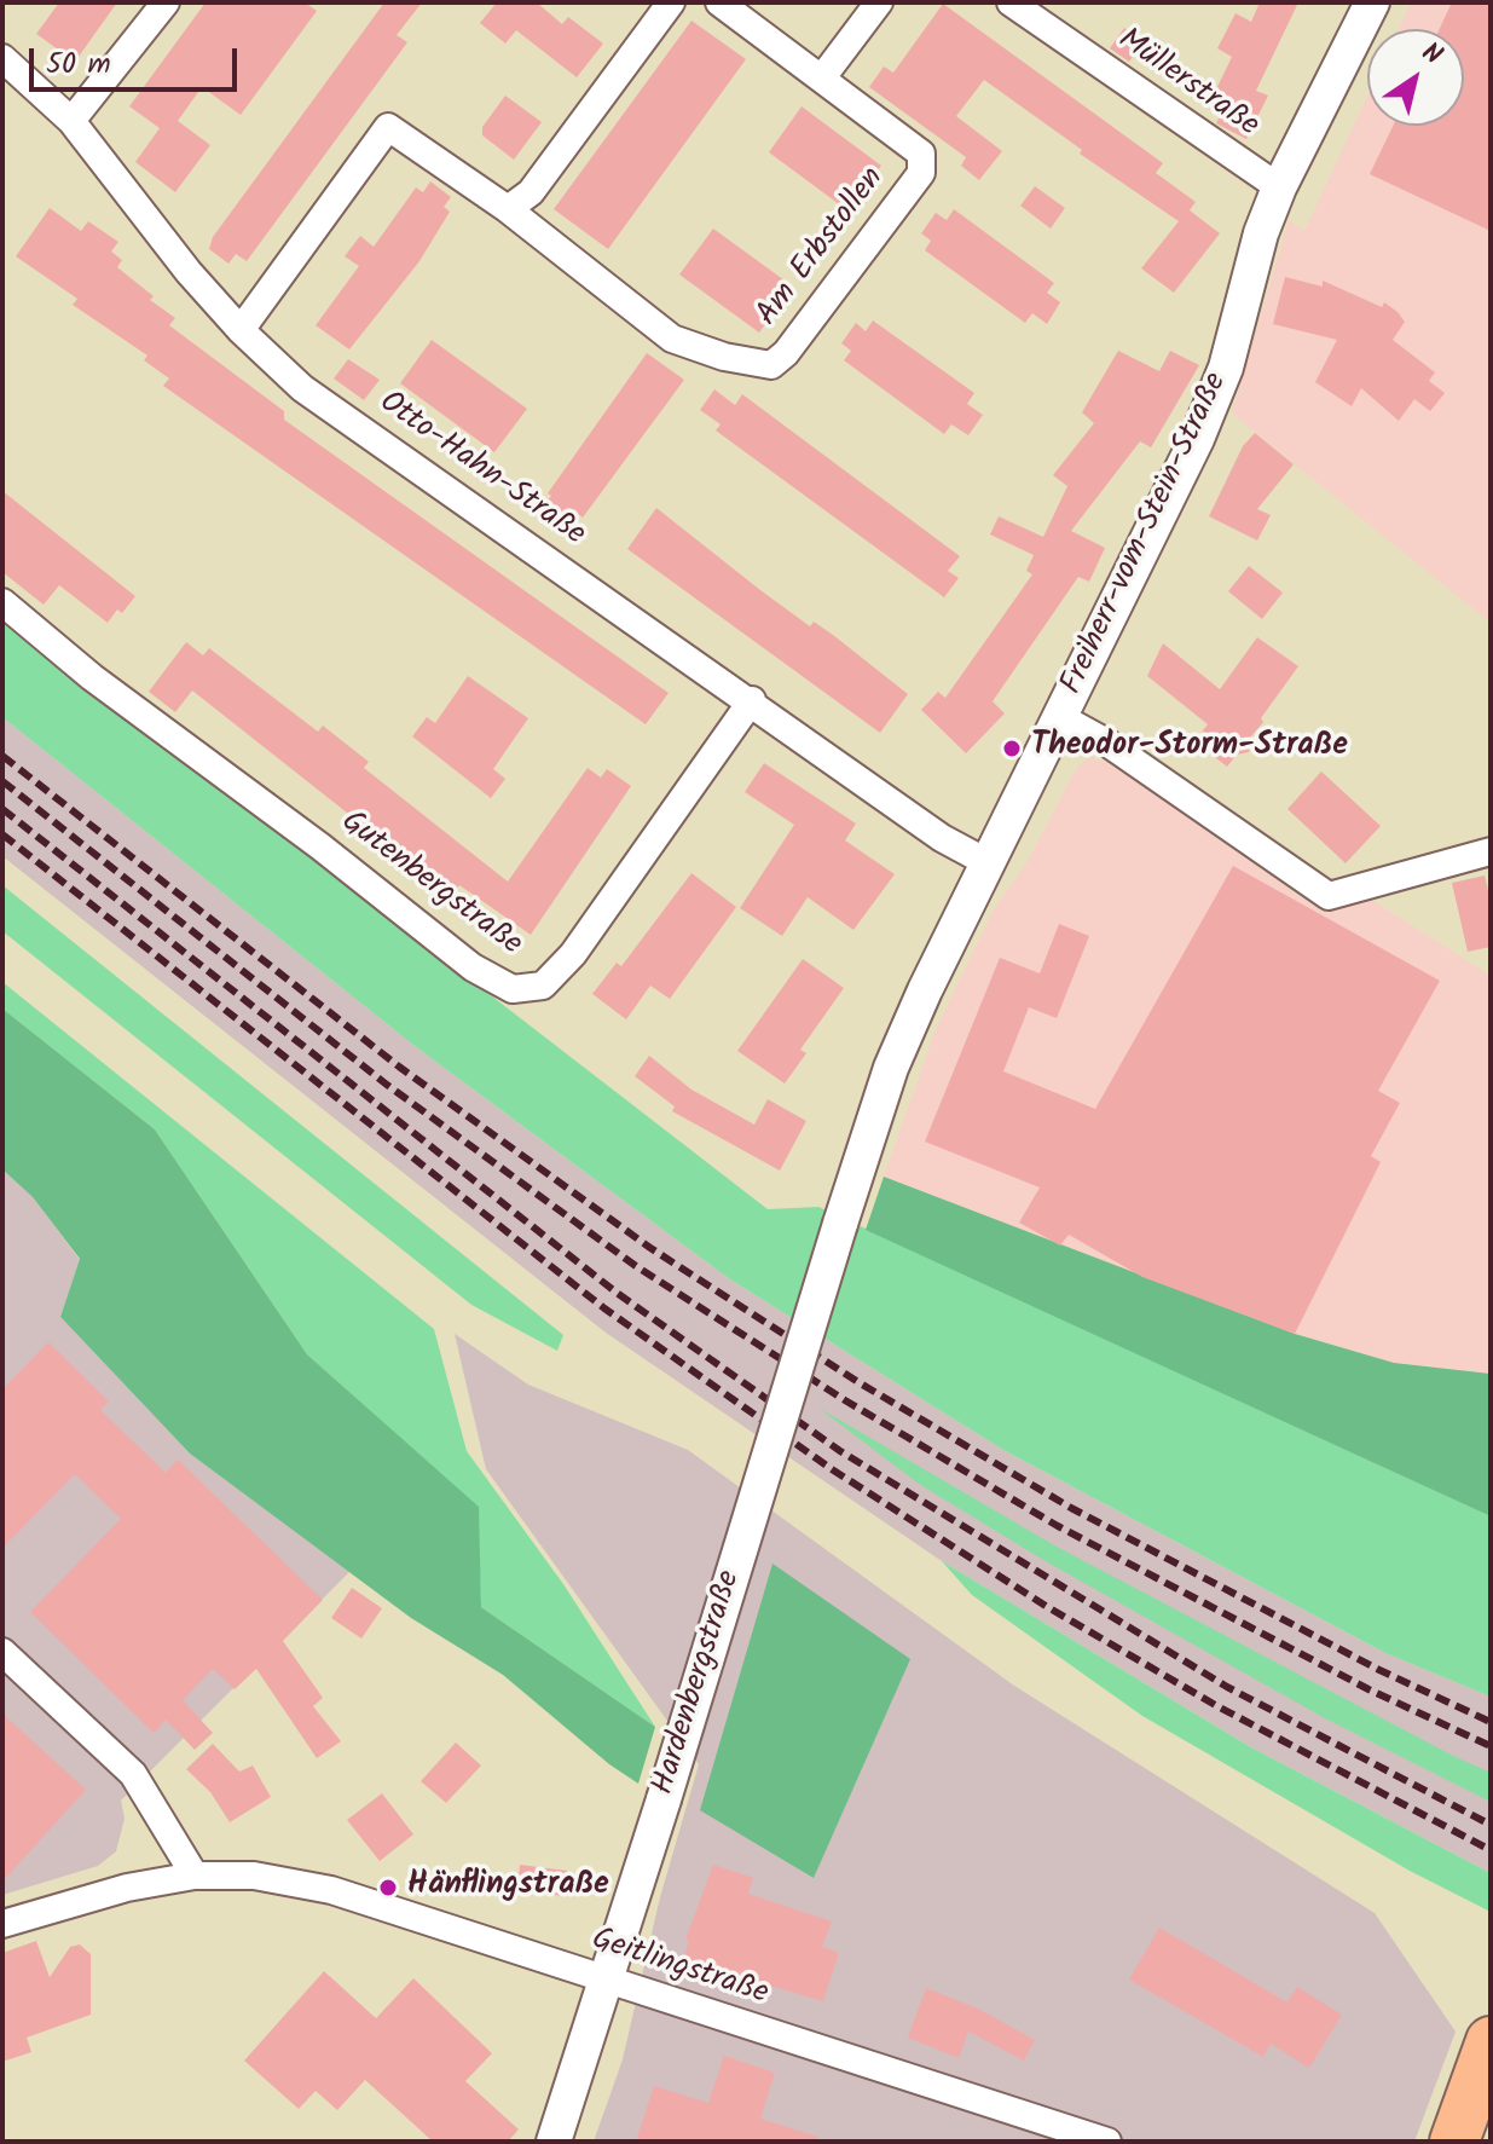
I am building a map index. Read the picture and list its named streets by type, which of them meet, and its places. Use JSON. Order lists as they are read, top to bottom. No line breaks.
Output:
{"streets":{"street":["Müllerstraße","Am Erbstollen","Otto-Hahn-Straße","Freiherr-vom-Stein-Straße","Gutenbergstraße","Hardenbergstraße","Geitlingstraße"]},"crossings":[["Müllerstraße","Freiherr-vom-Stein-Straße"],["Am Erbstollen","Otto-Hahn-Straße"],["Otto-Hahn-Straße","Freiherr-vom-Stein-Straße"],["Otto-Hahn-Straße","Gutenbergstraße"],["Freiherr-vom-Stein-Straße","Hardenbergstraße"],["Hardenbergstraße","Geitlingstraße"]],"places":["Theodor-Storm-Straße","Hänflingstraße"],"scale_bar":"50 m","north":"top right"}
